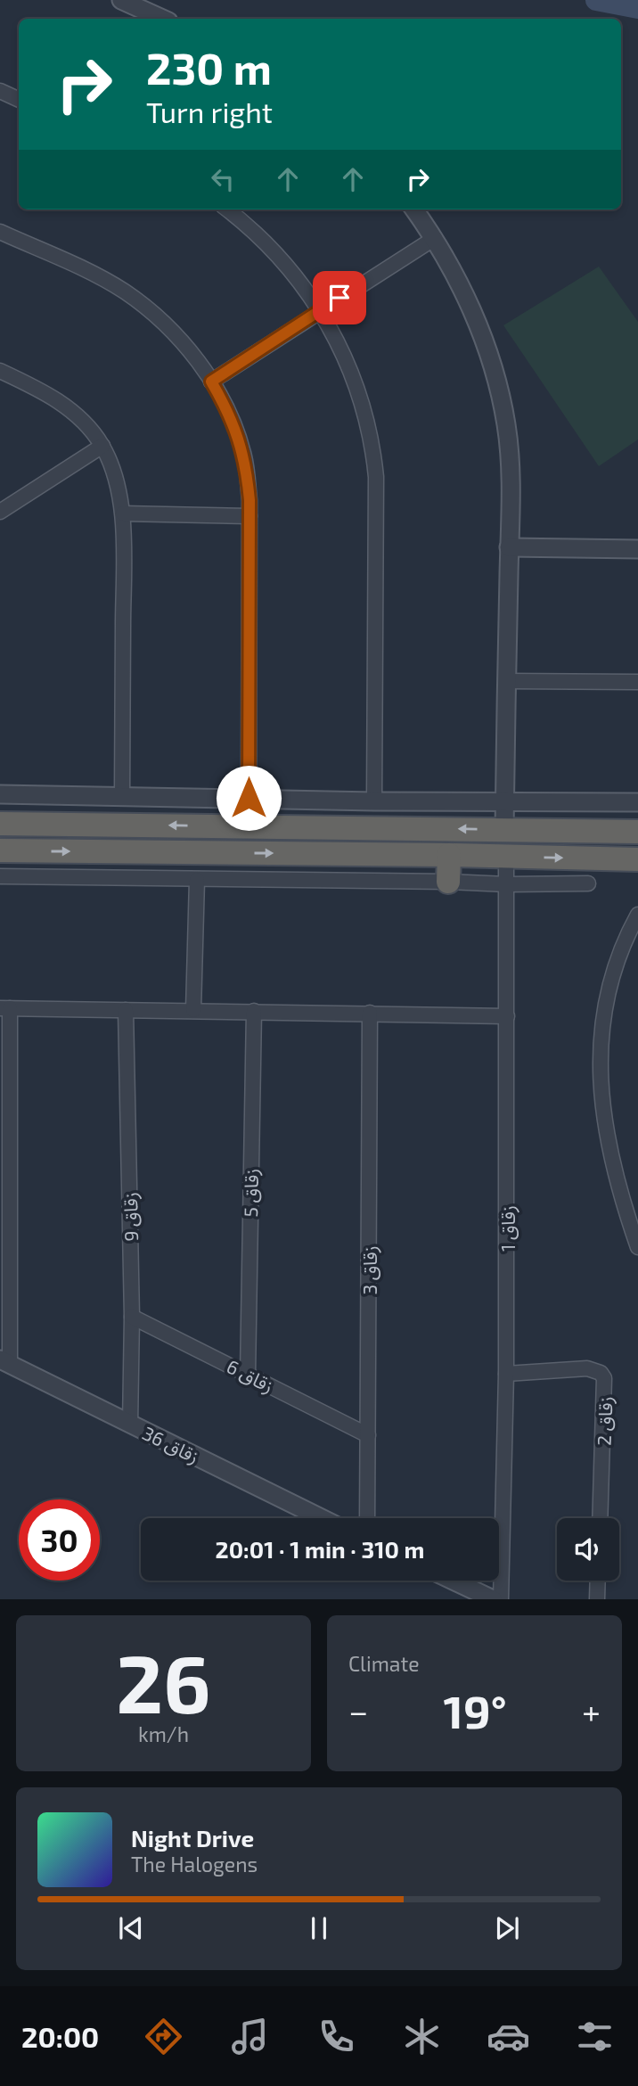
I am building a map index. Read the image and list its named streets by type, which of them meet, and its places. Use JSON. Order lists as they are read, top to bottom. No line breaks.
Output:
{"streets":{"street":["زقاق 5","زقاق 9","زقاق 1","زقاق 3","زقاق 6","زقاق 2","زقاق 36"]},"crossings":[["زقاق 5","زقاق 6"],["زقاق 9","زقاق 6"],["زقاق 9","زقاق 36"],["زقاق 1","زقاق 2"],["زقاق 3","زقاق 6"]],"page":{"turn":["230 m","Turn right"],"limit":"30","trip":"20:01 · 1 min · 310 m","tile":[["26","km/h"],"Climate"],"heat":["−","19°","+"],"song":["Night Drive","The Halogens"],"tabs":"20:00"}}
